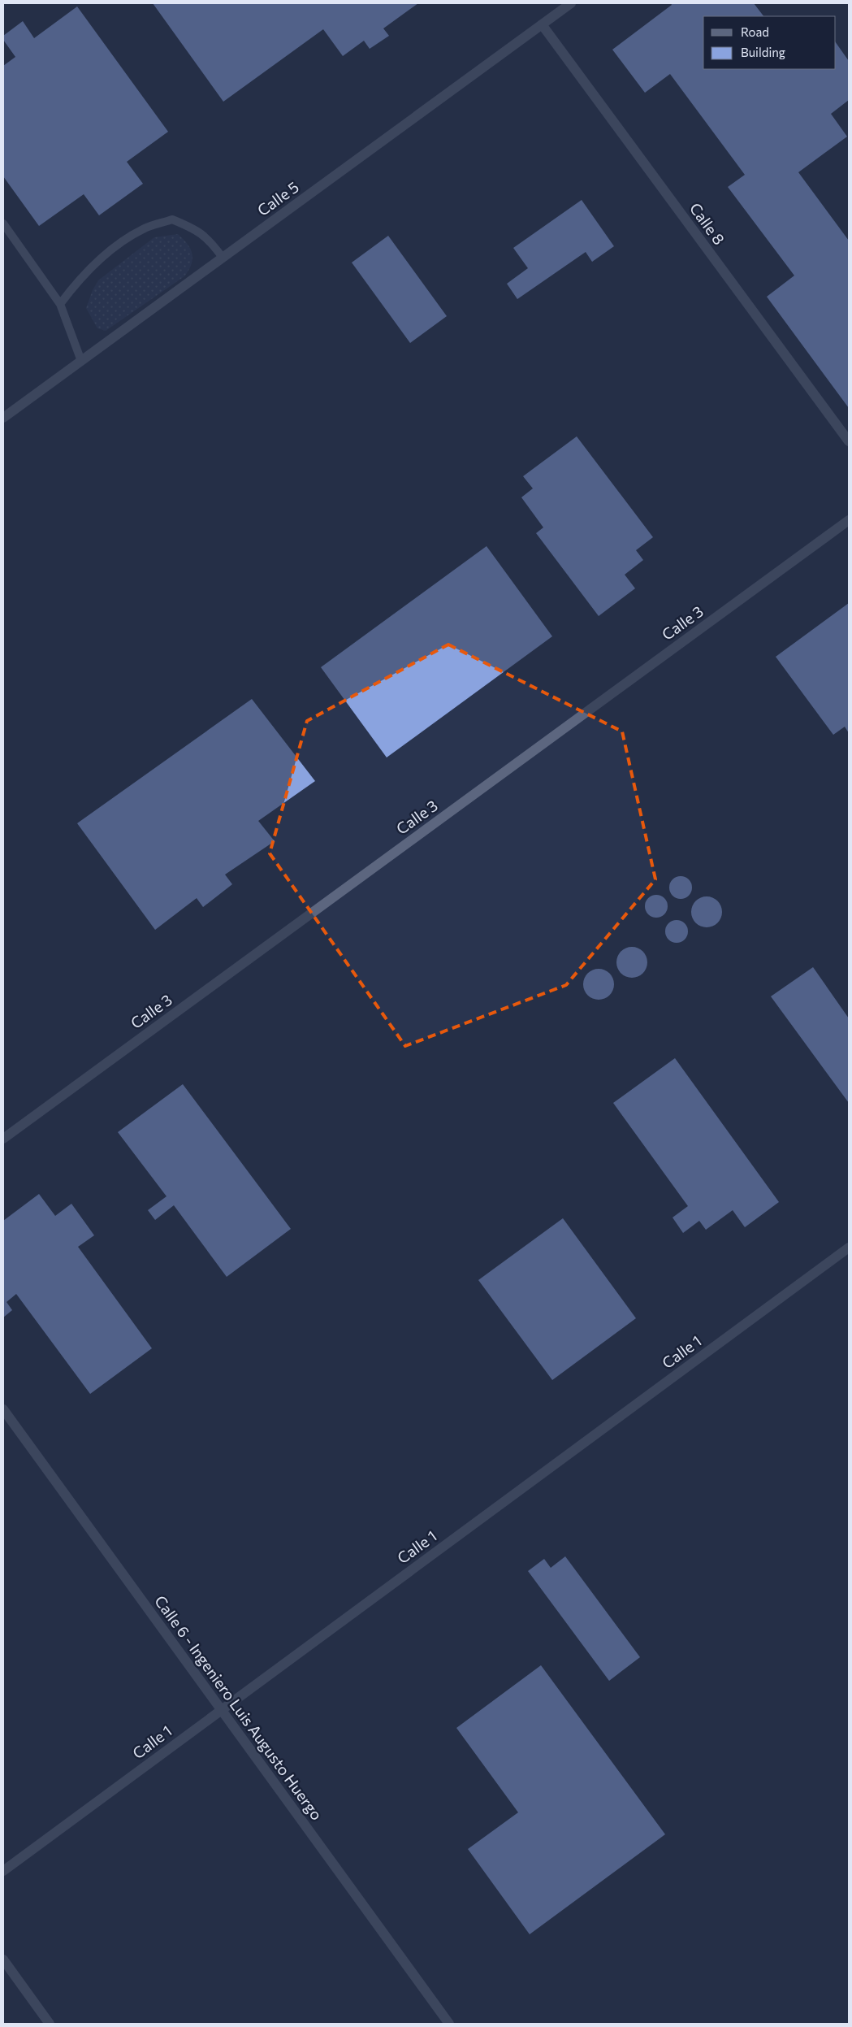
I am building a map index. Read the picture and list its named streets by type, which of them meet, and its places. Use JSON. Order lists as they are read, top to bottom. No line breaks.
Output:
{"streets":{"street":["Calle 5","Calle 8","Calle 3","Calle 1","Calle 6 - Ingeniero Luis Augusto Huergo"]},"crossings":[["Calle 5","Calle 8"],["Calle 1","Calle 6 - Ingeniero Luis Augusto Huergo"]],"legend":["Road","Building"]}
